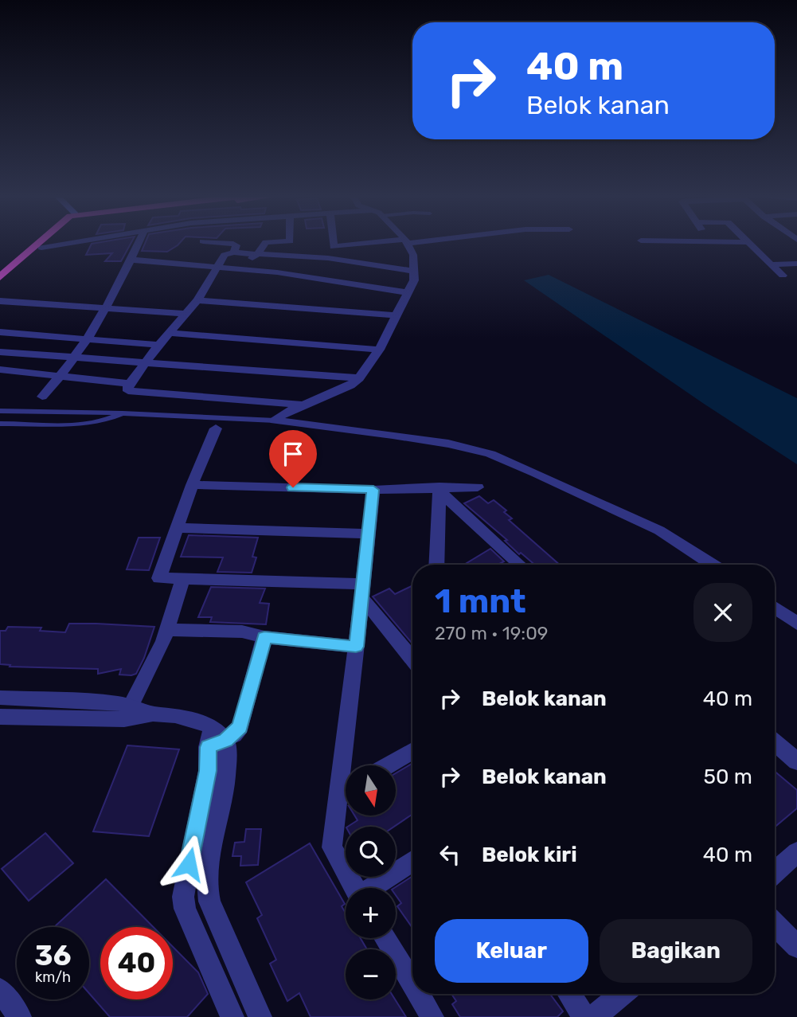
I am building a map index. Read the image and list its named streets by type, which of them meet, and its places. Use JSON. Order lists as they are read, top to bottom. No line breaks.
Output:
{"north":"bottom","page":{"turn":["40 m","Belok kanan"],"heading":["1 mnt","270 m · 19:09"],"list":[{"name":"Belok kanan","value":"40 m"},{"name":"Belok kanan","value":"50 m"},{"name":"Belok kiri","value":"40 m"}],"map_buttons":["+","−"],"buttons":["Keluar","Bagikan"],"speed":"36 km/h","limit":"40"}}
